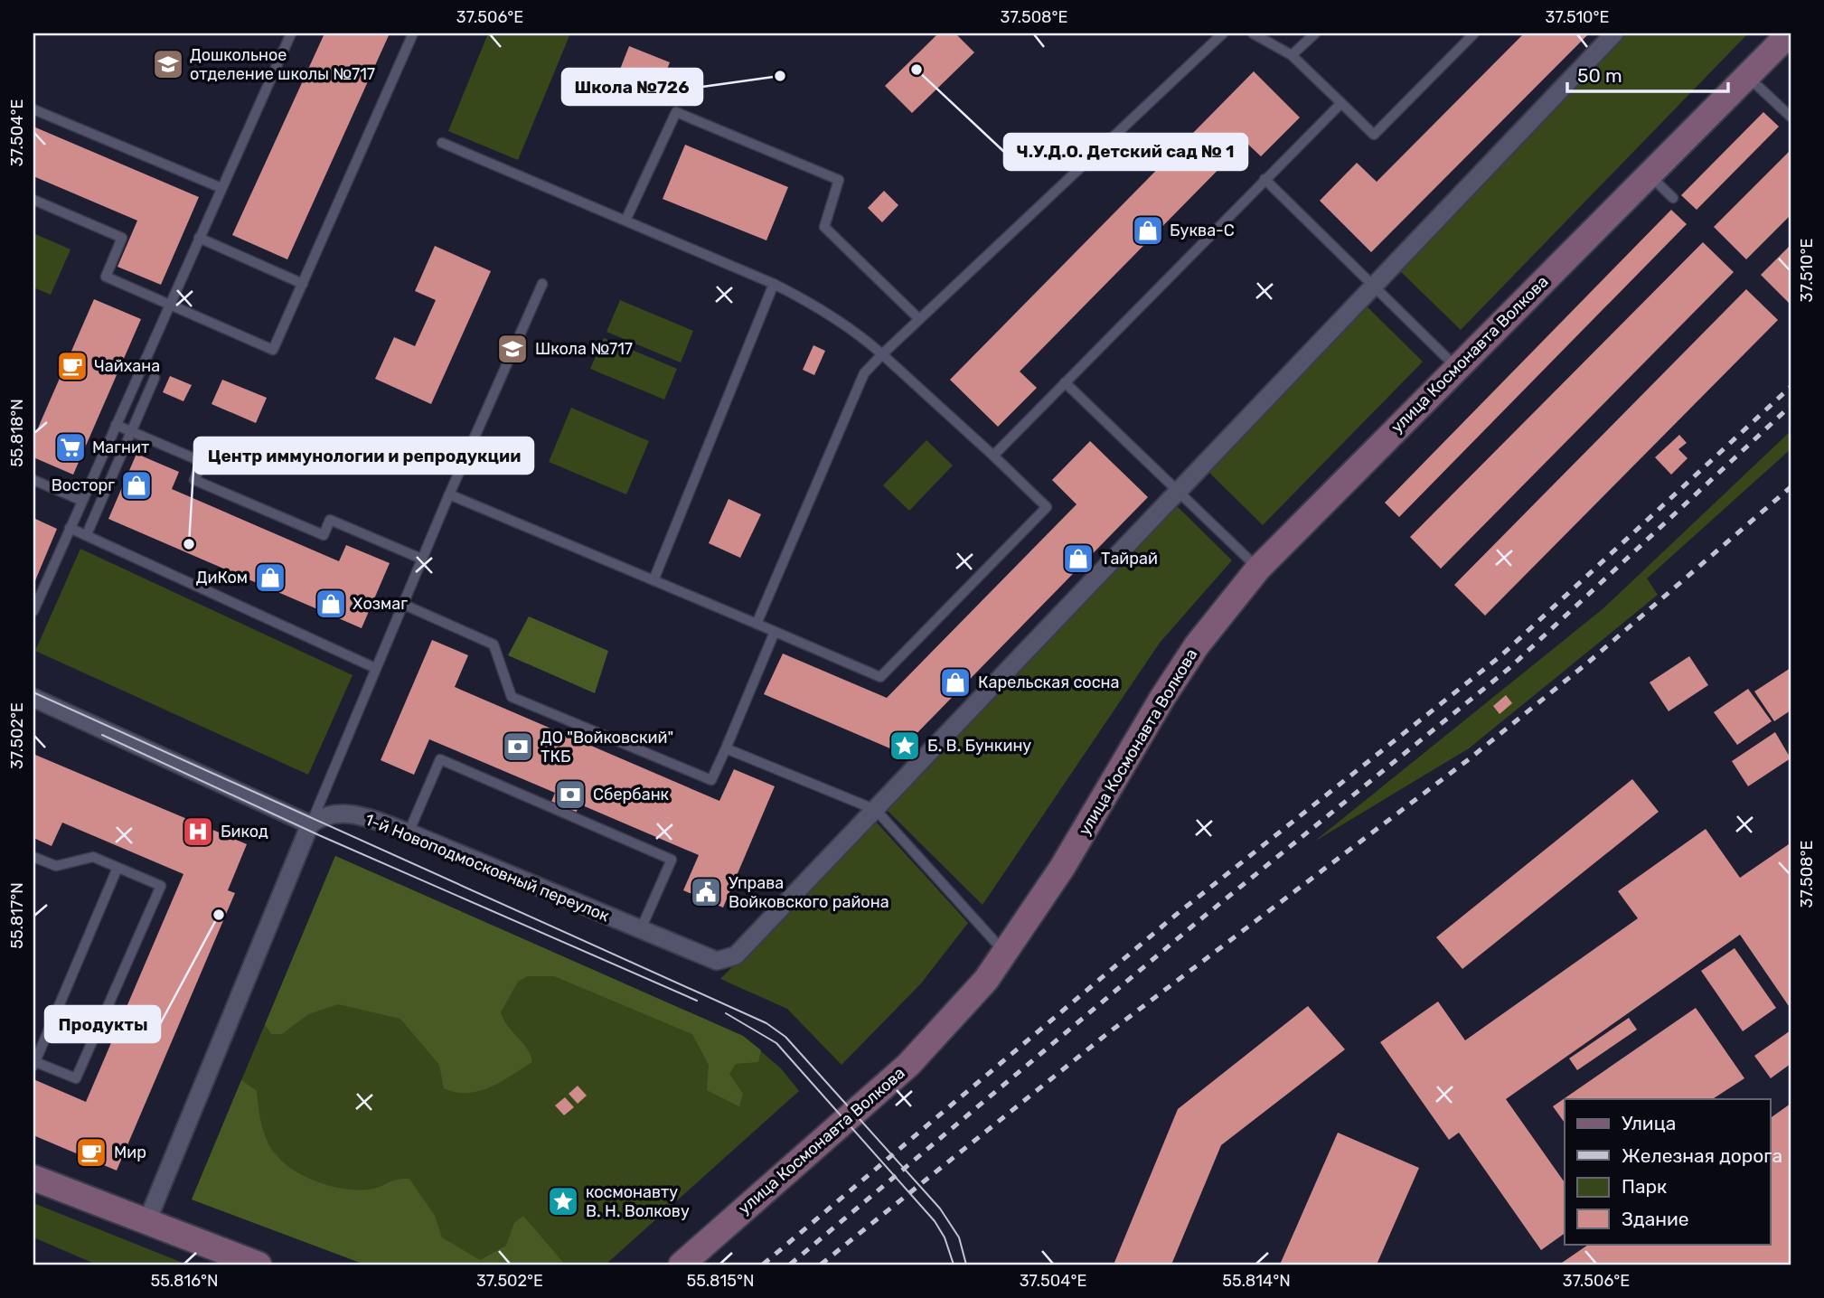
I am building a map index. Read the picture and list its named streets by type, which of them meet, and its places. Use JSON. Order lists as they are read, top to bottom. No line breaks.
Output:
{"streets":{"main road":["улица Космонавта Волкова"],"street":["1-й Новоподмосковный переулок"]},"places":{"school or university":["Дошкольное отделение школы №717","Школа №717"],"other":["Ч.У.Д.О. Детский сад № 1","Школа №726","Центр иммунологии и репродукции","Продукты"],"shop":["Буква-С","Восторг","Тайрай","ДиКом","Хозмаг","Карельская сосна"],"cafe":["Чайхана","Мир"],"supermarket":["Магнит"],"place":["Б. В. Бункину","космонавту В. Н. Волкову"],"bank":["ДО \"Войковский\" ТКБ","Сбербанк"],"hospital":["Бикод"],"public building":["Управа Войковского района"]},"legend":["Улица","Железная дорога","Парк","Здание"],"scale_bar":"50 m","coordinates":["37.506°E","37.508°E","37.510°E","37.504°E","55.818°N","37.502°E","55.817°N","55.816°N","55.815°N","55.814°N"]}
